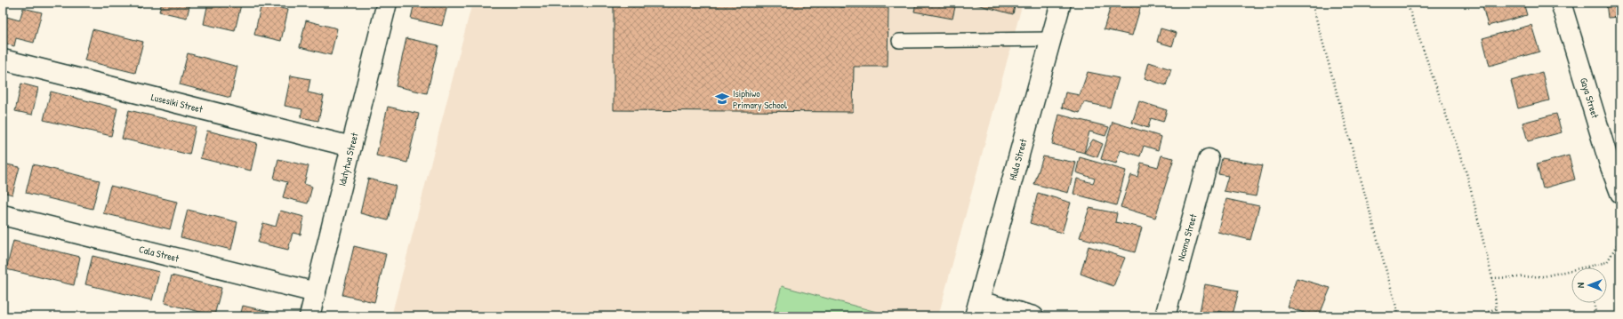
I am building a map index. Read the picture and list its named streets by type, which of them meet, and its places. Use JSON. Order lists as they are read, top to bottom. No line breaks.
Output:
{"streets":{"street":["Gaya Street","Lusesiki Street","Idutytwa Street","Hlula Street","Ncoma Street","Cala Street"]},"crossings":[["Lusesiki Street","Idutytwa Street"],["Idutytwa Street","Cala Street"]],"places":{"school or university":["Isiphiwo Primary School"]},"north":"left"}
